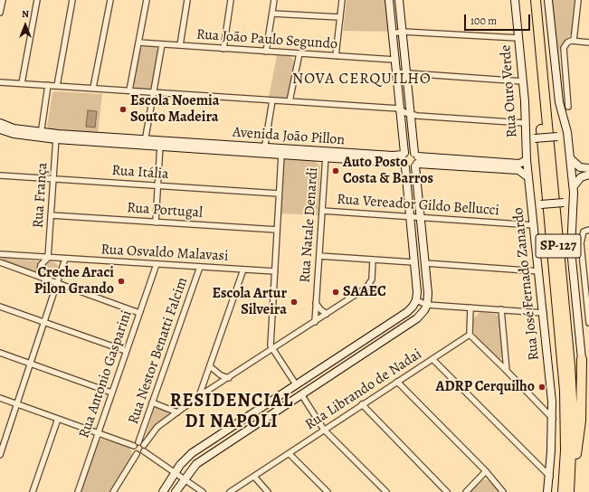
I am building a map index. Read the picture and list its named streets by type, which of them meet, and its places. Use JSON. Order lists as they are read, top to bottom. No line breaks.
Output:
{"streets":{"highway":["SP-127"],"main road":["Rua Ouro Verde","Avenida João Pillon","Rua José Fernado Zanardo"],"street":["Rua João Paulo Segundo","Rua Itália","Rua França","Rua Vereador Gildo Bellucci","Rua Portugal","Rua Natale Denardi","Rua Osvaldo Malavasi","Rua Nestor Benatti Falcim","Rua Antonio Gasparini","Rua Librando de Nadai"]},"crossings":[["Rua Ouro Verde","Rua José Fernado Zanardo"],["Avenida João Pillon","Rua França"],["Avenida João Pillon","Rua Natale Denardi"],["Rua Itália","Rua França"],["Rua França","Rua Portugal"],["Rua França","Rua Osvaldo Malavasi"],["Rua Vereador Gildo Bellucci","Rua Natale Denardi"],["Rua Vereador Gildo Bellucci","Rua José Fernado Zanardo"],["Rua Osvaldo Malavasi","Rua Nestor Benatti Falcim"],["Rua Osvaldo Malavasi","Rua Antonio Gasparini"]],"districts":["NOVA CERQUILHO","RESIDENCIAL DI NAPOLI"],"places":["Escola Noemia Souto Madeira","Auto Posto Costa & Barros","Creche Araci Pilon Grando","SAAEC","Escola Artur Silveira","ADRP Cerquilho"],"scale_bar":"100 m","north":"top"}
